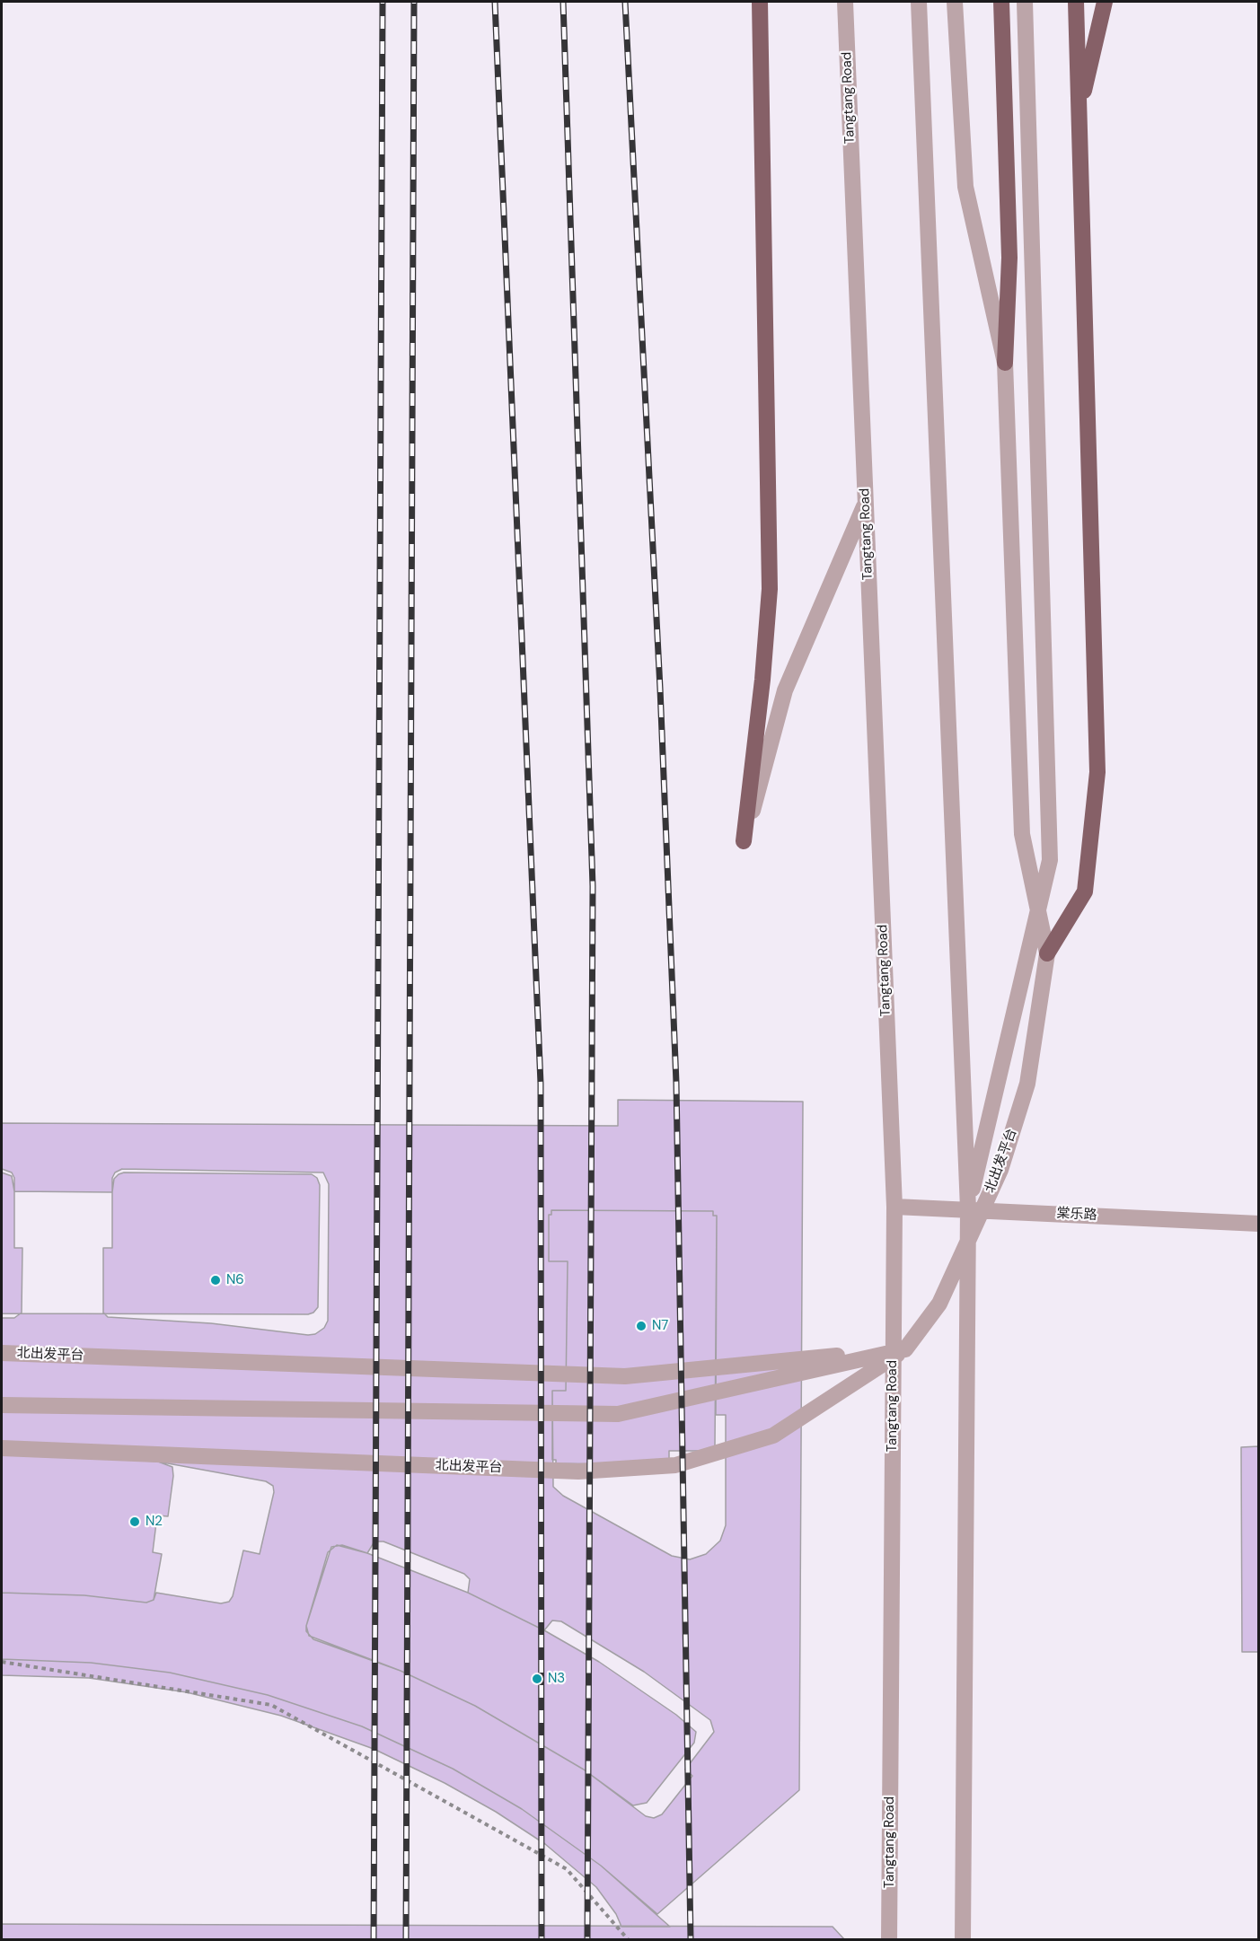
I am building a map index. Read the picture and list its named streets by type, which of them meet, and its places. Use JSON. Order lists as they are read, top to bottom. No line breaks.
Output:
{"streets":{"street":["Tangtang Road","北出发平台","棠乐路"]},"crossings":[["Tangtang Road","棠乐路"]],"places":["N6","N7","N2","N3"]}
